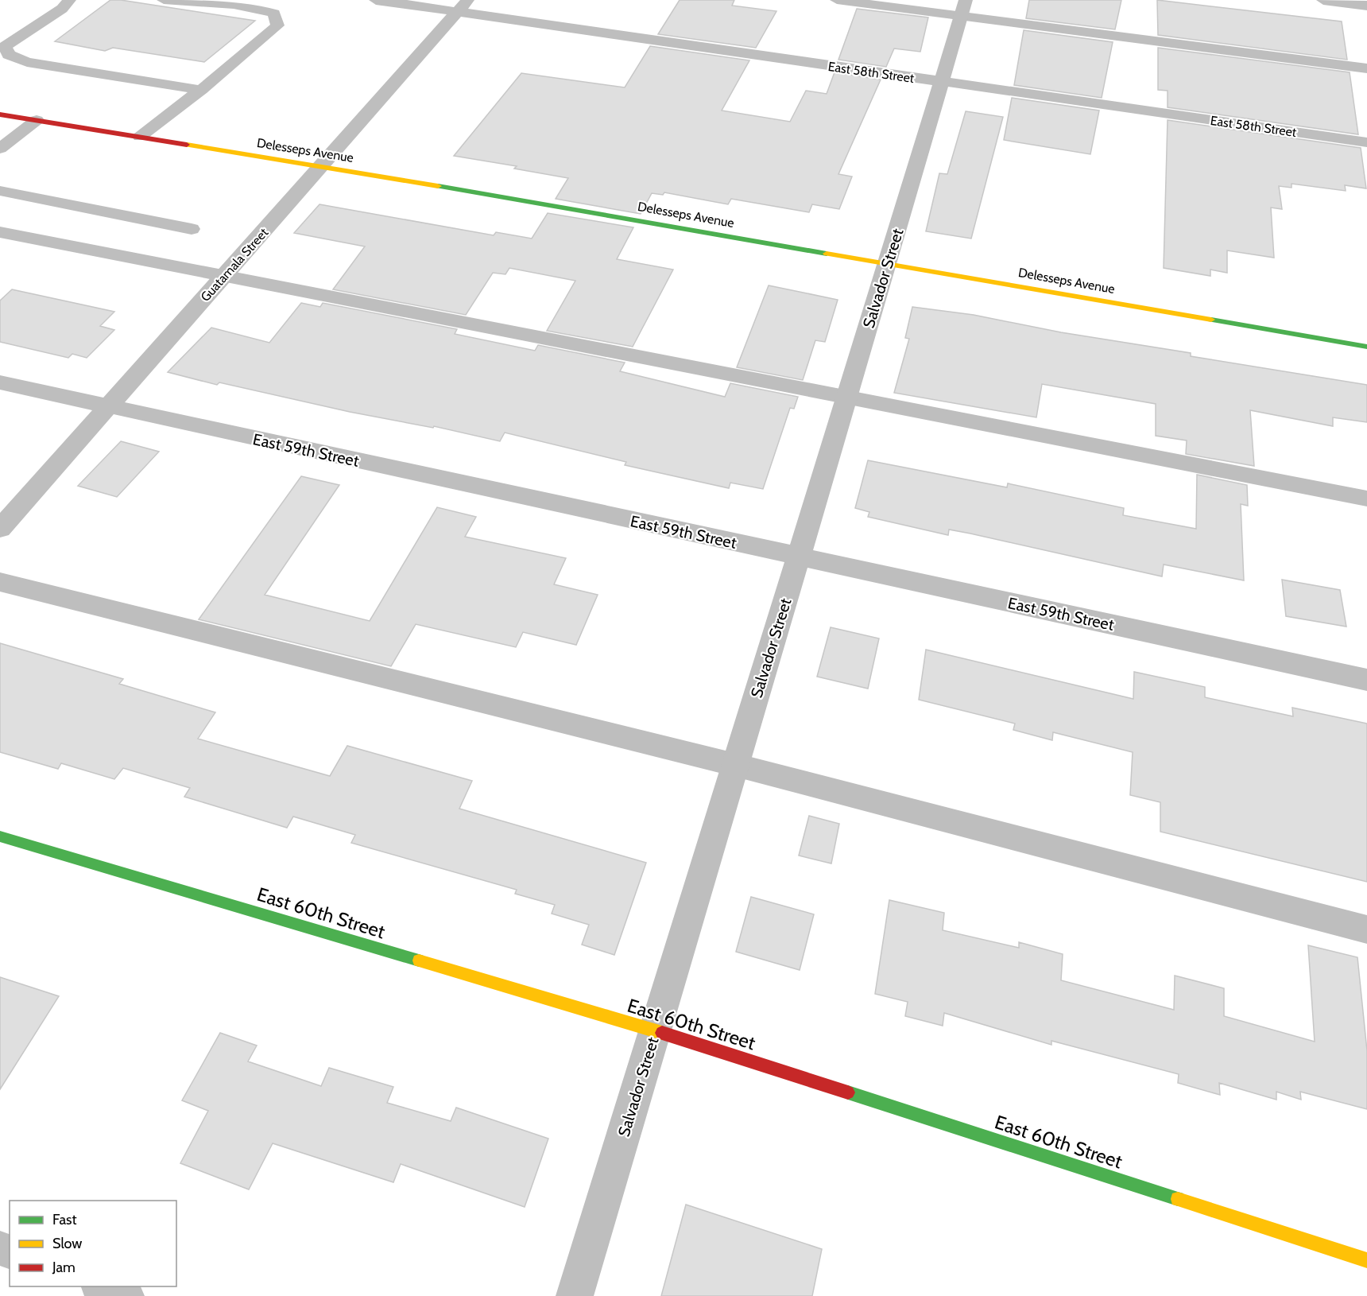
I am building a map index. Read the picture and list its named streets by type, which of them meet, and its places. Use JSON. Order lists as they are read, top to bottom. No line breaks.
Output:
{"streets":{"main road":["Delesseps Avenue","East 60th Street"],"street":["East 58th Street","Guatamala Street","Salvador Street","East 59th Street"]},"crossings":[["East 58th Street","Guatamala Street"],["East 58th Street","Salvador Street"],["Delesseps Avenue","Guatamala Street"],["Delesseps Avenue","Salvador Street"],["Guatamala Street","East 59th Street"],["Salvador Street","East 59th Street"],["Salvador Street","East 60th Street"]],"legend":["Fast","Slow","Jam"]}
